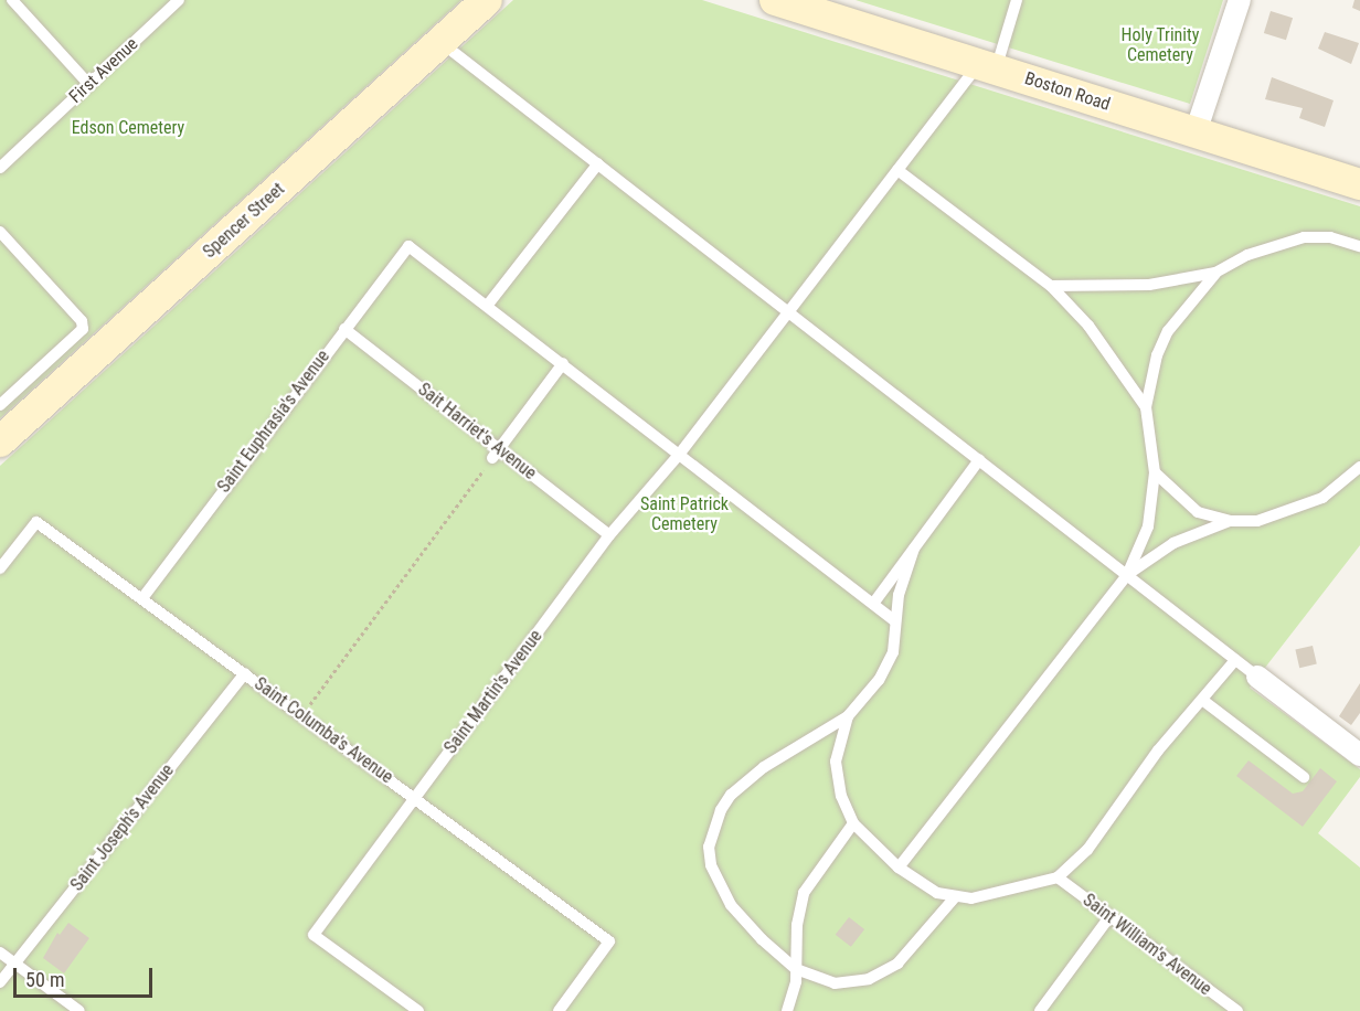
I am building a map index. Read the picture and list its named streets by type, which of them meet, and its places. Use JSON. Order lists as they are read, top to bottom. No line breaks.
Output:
{"streets":{"main road":["Boston Road","Spencer Street"],"lane":["First Avenue","Saint Euphrasia's Avenue","Sait Harriet's Avenue","Saint Martin's Avenue","Saint Columba's Avenue","Saint Joseph's Avenue","Saint William's Avenue"]},"crossings":[["Boston Road","Saint Martin's Avenue"],["Saint Euphrasia's Avenue","Sait Harriet's Avenue"],["Saint Euphrasia's Avenue","Saint Columba's Avenue"],["Sait Harriet's Avenue","Saint Martin's Avenue"],["Saint Martin's Avenue","Saint Columba's Avenue"],["Saint Columba's Avenue","Saint Joseph's Avenue"]],"parks":["Holy Trinity Cemetery","Edson Cemetery","Saint Patrick Cemetery"],"scale_bar":"50 m"}
